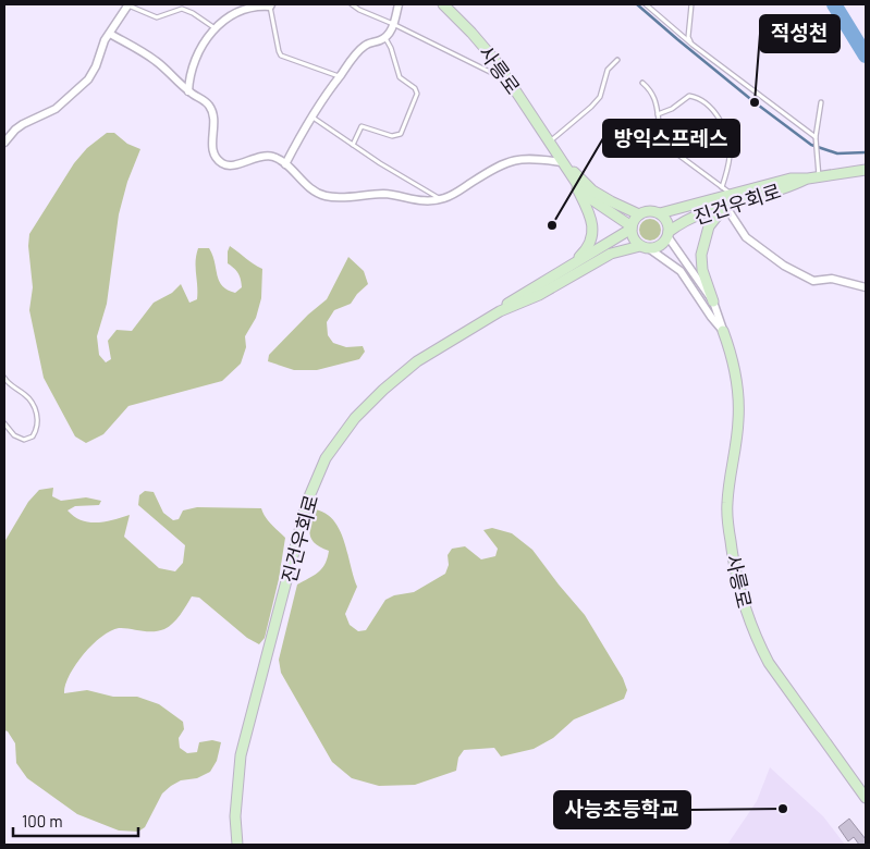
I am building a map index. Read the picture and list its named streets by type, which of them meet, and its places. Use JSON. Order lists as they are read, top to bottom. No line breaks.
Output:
{"streets":{"main road":["사릉로","진건우회로"]},"crossings":[["사릉로","진건우회로"]],"places":["적성천","방익스프레스","사능초등학교"],"scale_bar":"100 m"}
